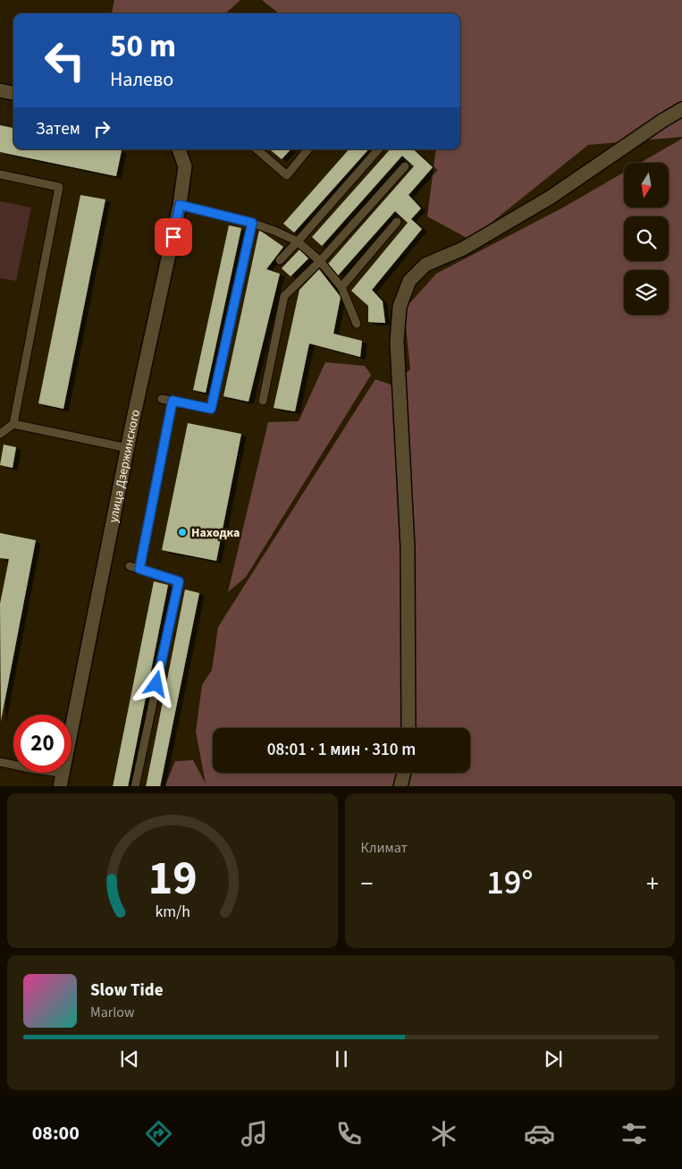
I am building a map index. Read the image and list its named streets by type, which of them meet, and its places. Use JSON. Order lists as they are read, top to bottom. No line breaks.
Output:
{"streets":{"street":["улица Дзержинского"]},"places":["Находка"],"north":"bottom","page":{"turn":["50 m","Налево"],"then":"Затем","limit":"20","trip":"08:01 · 1 мин · 310 m","tile":"Климат","heat":["−","19°","+"],"song":["Slow Tide","Marlow"],"tabs":"08:00","gauge":["19","km/h"]}}
